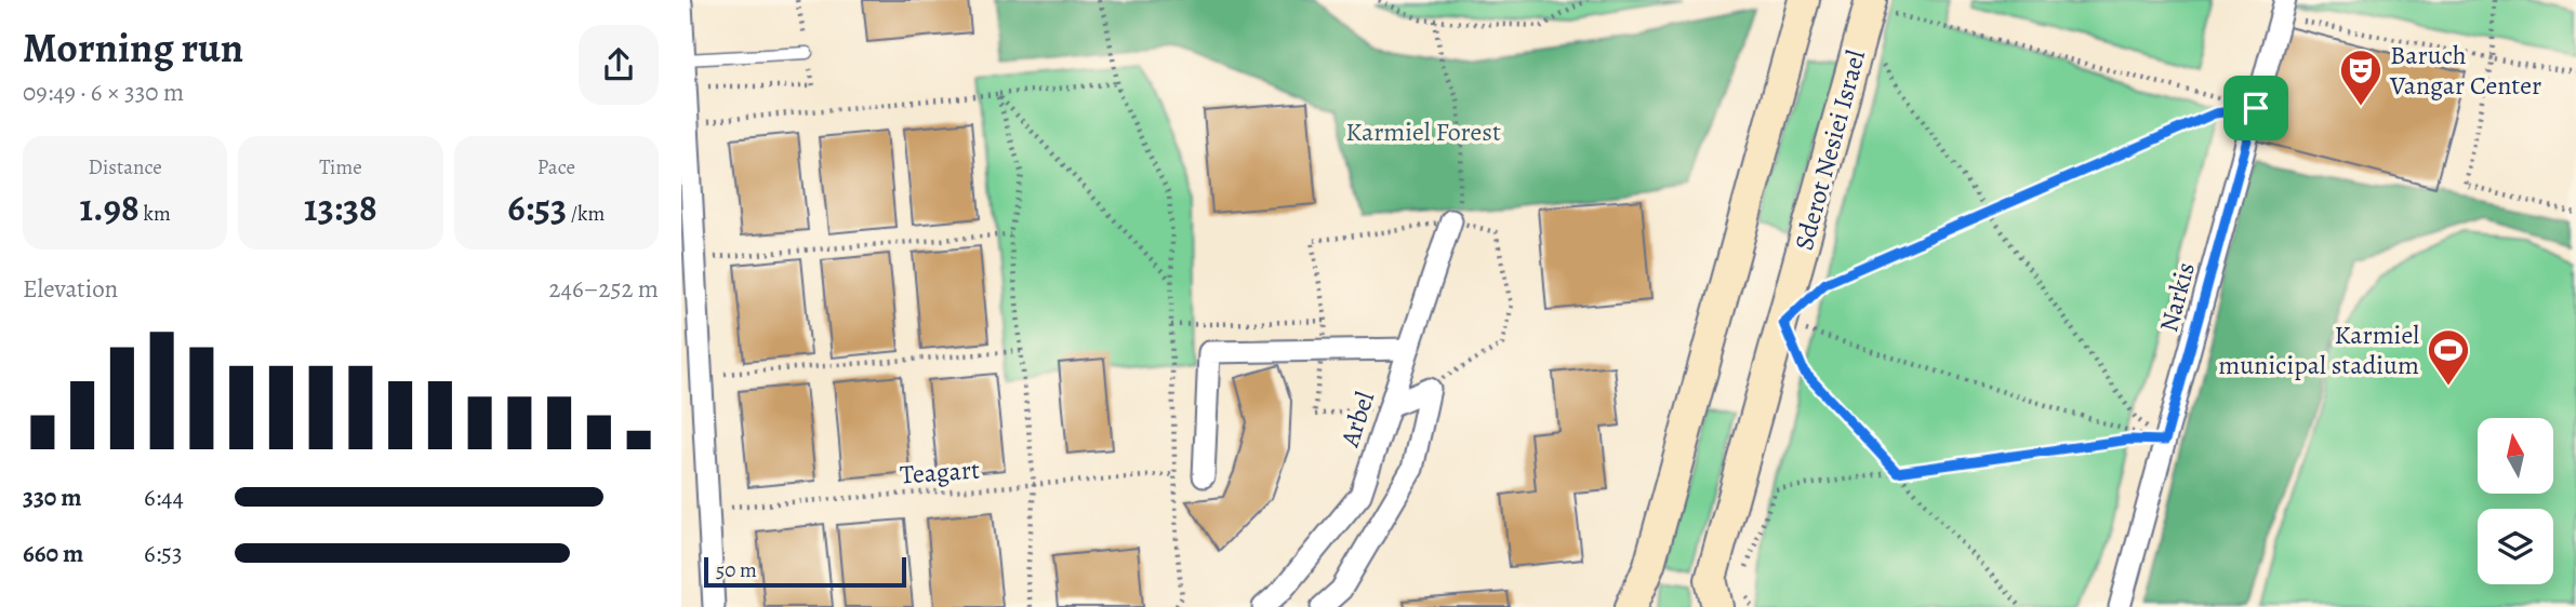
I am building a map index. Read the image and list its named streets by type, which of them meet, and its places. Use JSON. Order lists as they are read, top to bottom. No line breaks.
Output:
{"streets":{"main road":["Sderot Nesiei Israel"],"street":["Narkis","Arbel"],"path":["Teagart"]},"parks":["Karmiel Forest"],"places":{"theatre":["Baruch Vangar Center"],"sports":["Karmiel municipal stadium"]},"scale_bar":"50 m","north":"top","page":{"heading":["Morning run","09:49 · 6 × 330 m"],"stats":[["Distance","1.98 km"],["Time","13:38"],["Pace","6:53 /km"]],"chart":["Elevation","246–252 m"],"list":[{"name":"330 m","note":"6:44"},{"name":"660 m","note":"6:53"}],"scale":"50 m"}}
